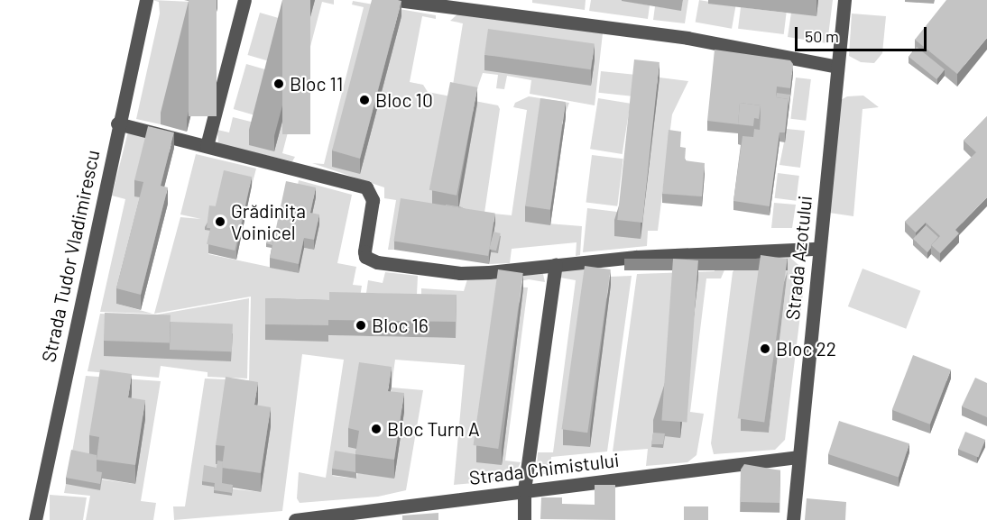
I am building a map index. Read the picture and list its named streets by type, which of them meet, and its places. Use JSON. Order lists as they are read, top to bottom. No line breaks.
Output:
{"streets":{"street":["Strada Tudor Vladimirescu","Strada Azotului","Strada Chimistului"]},"crossings":[["Strada Azotului","Strada Chimistului"]],"places":["Bloc 11","Bloc 10","Grădinița Voinicel","Bloc 16","Bloc 22","Bloc Turn A"],"scale_bar":"50 m"}
